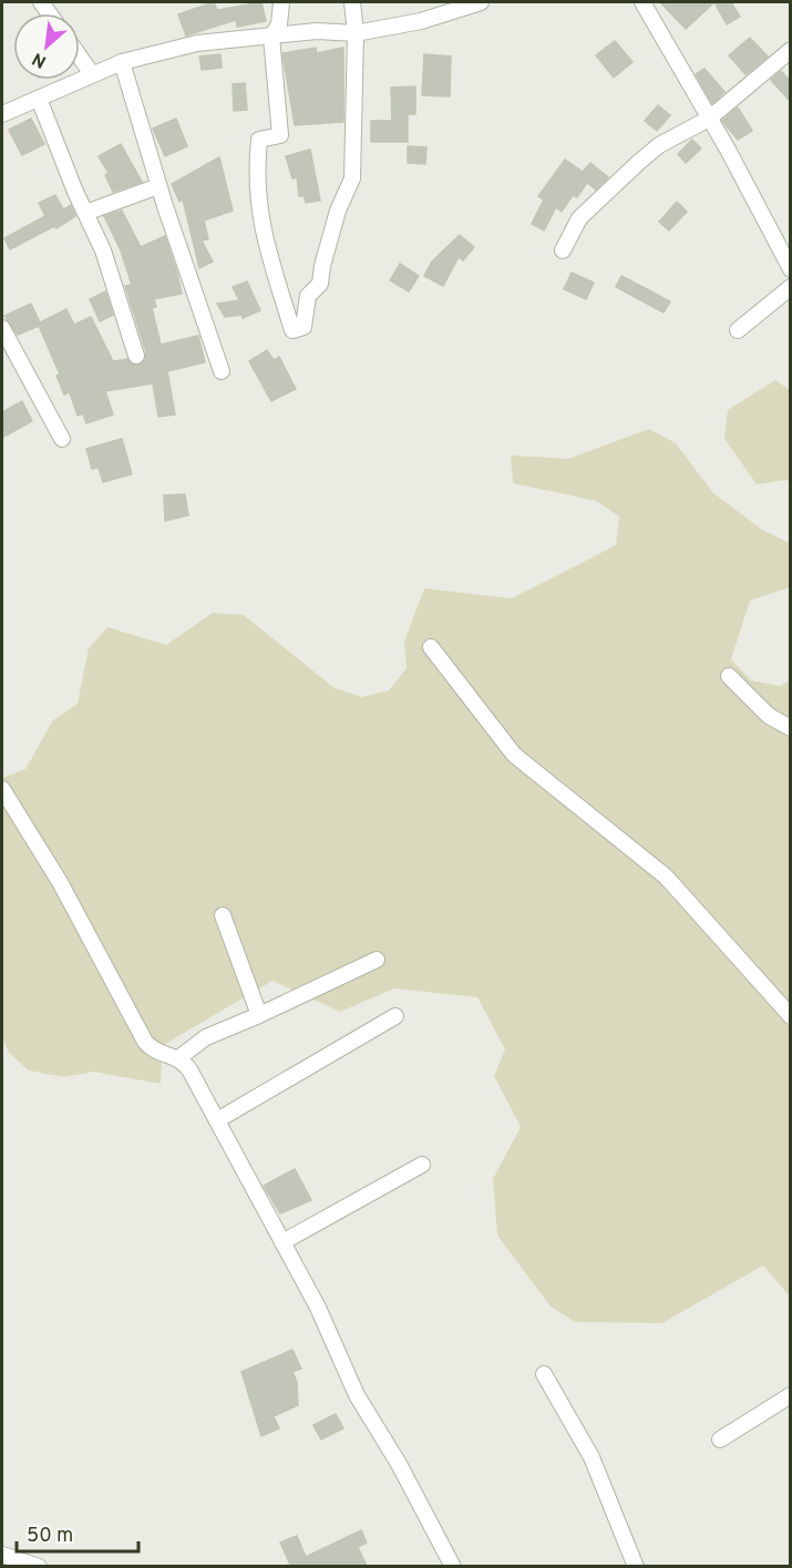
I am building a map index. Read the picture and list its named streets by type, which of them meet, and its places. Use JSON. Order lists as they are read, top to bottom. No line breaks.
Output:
{"scale_bar":"50 m","north":"bottom left"}
